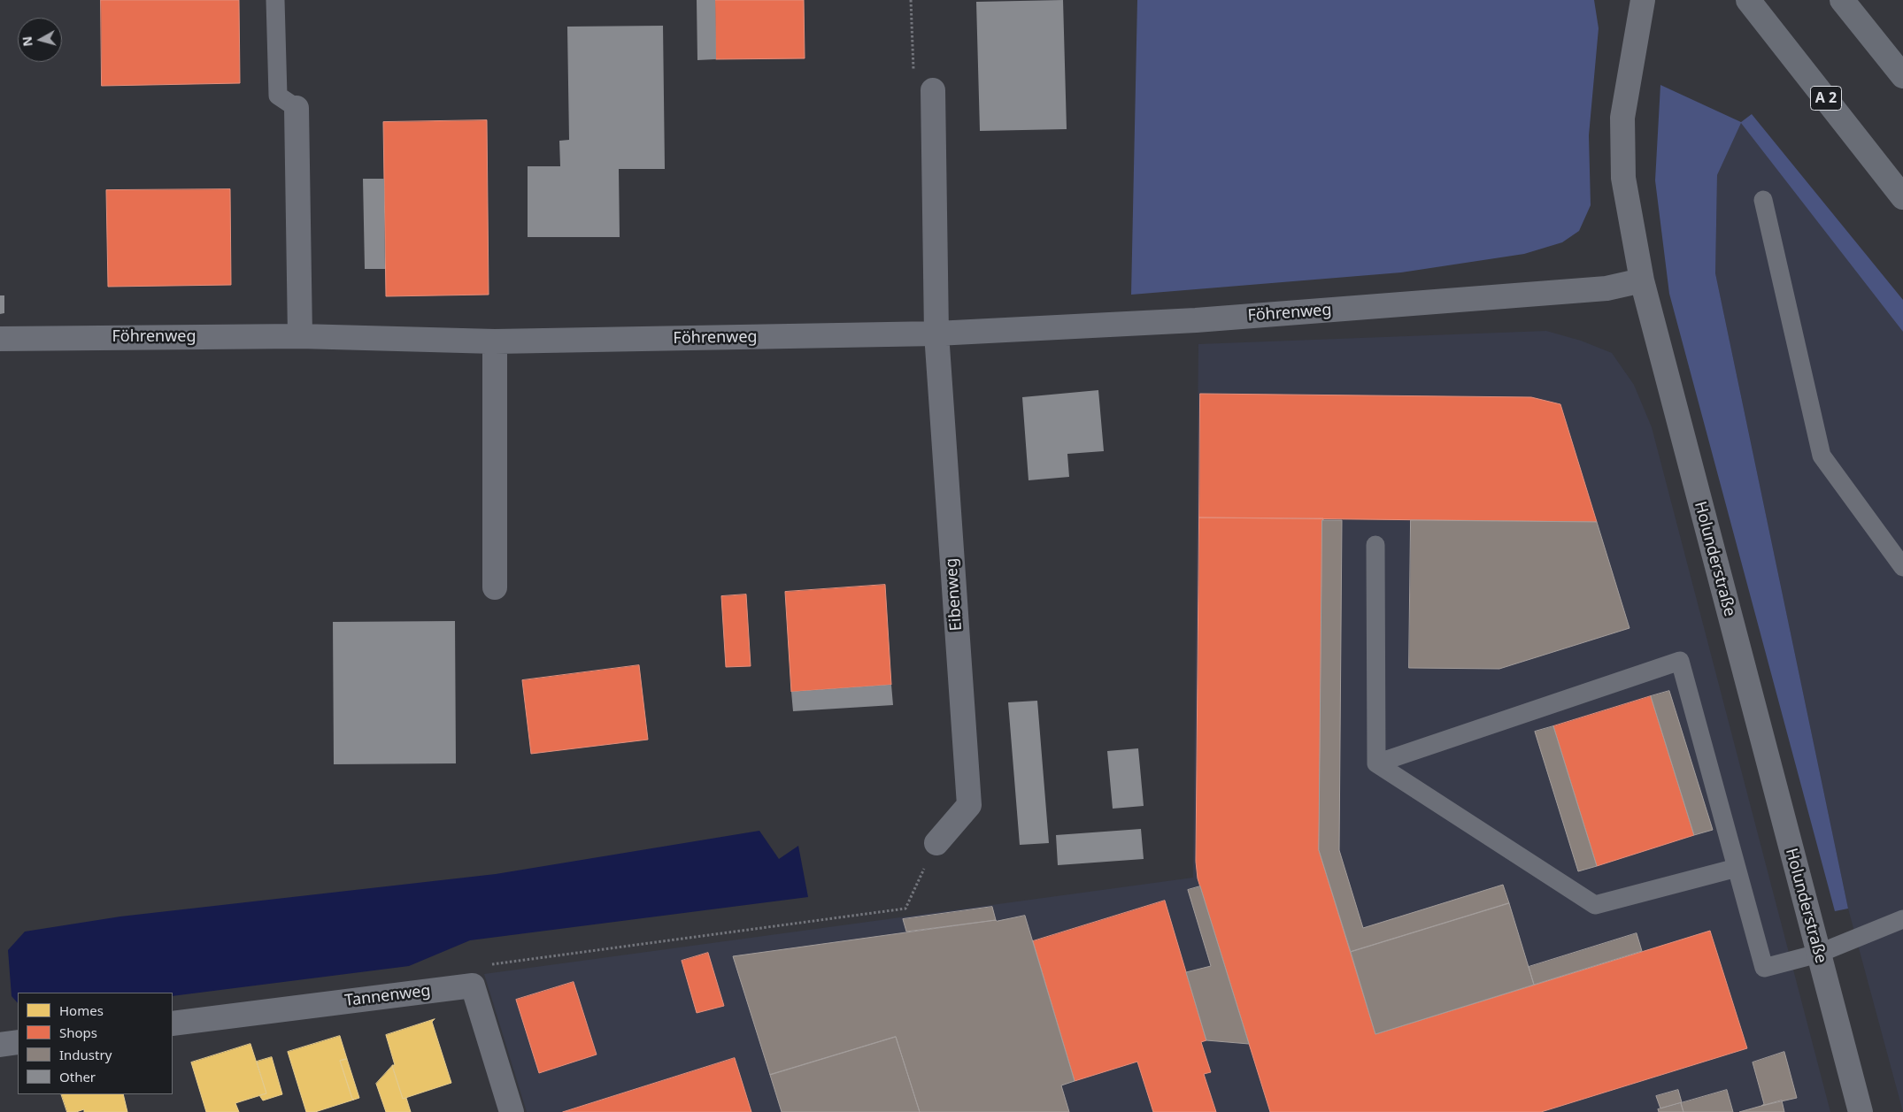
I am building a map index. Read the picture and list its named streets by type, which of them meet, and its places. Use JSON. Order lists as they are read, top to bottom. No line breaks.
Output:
{"streets":{"highway":["A 2"],"street":["Föhrenweg","Holunderstraße","Eibenweg","Tannenweg"]},"crossings":[["Föhrenweg","Holunderstraße"],["Föhrenweg","Eibenweg"]],"legend":["Homes","Shops","Industry","Other"],"north":"left"}
